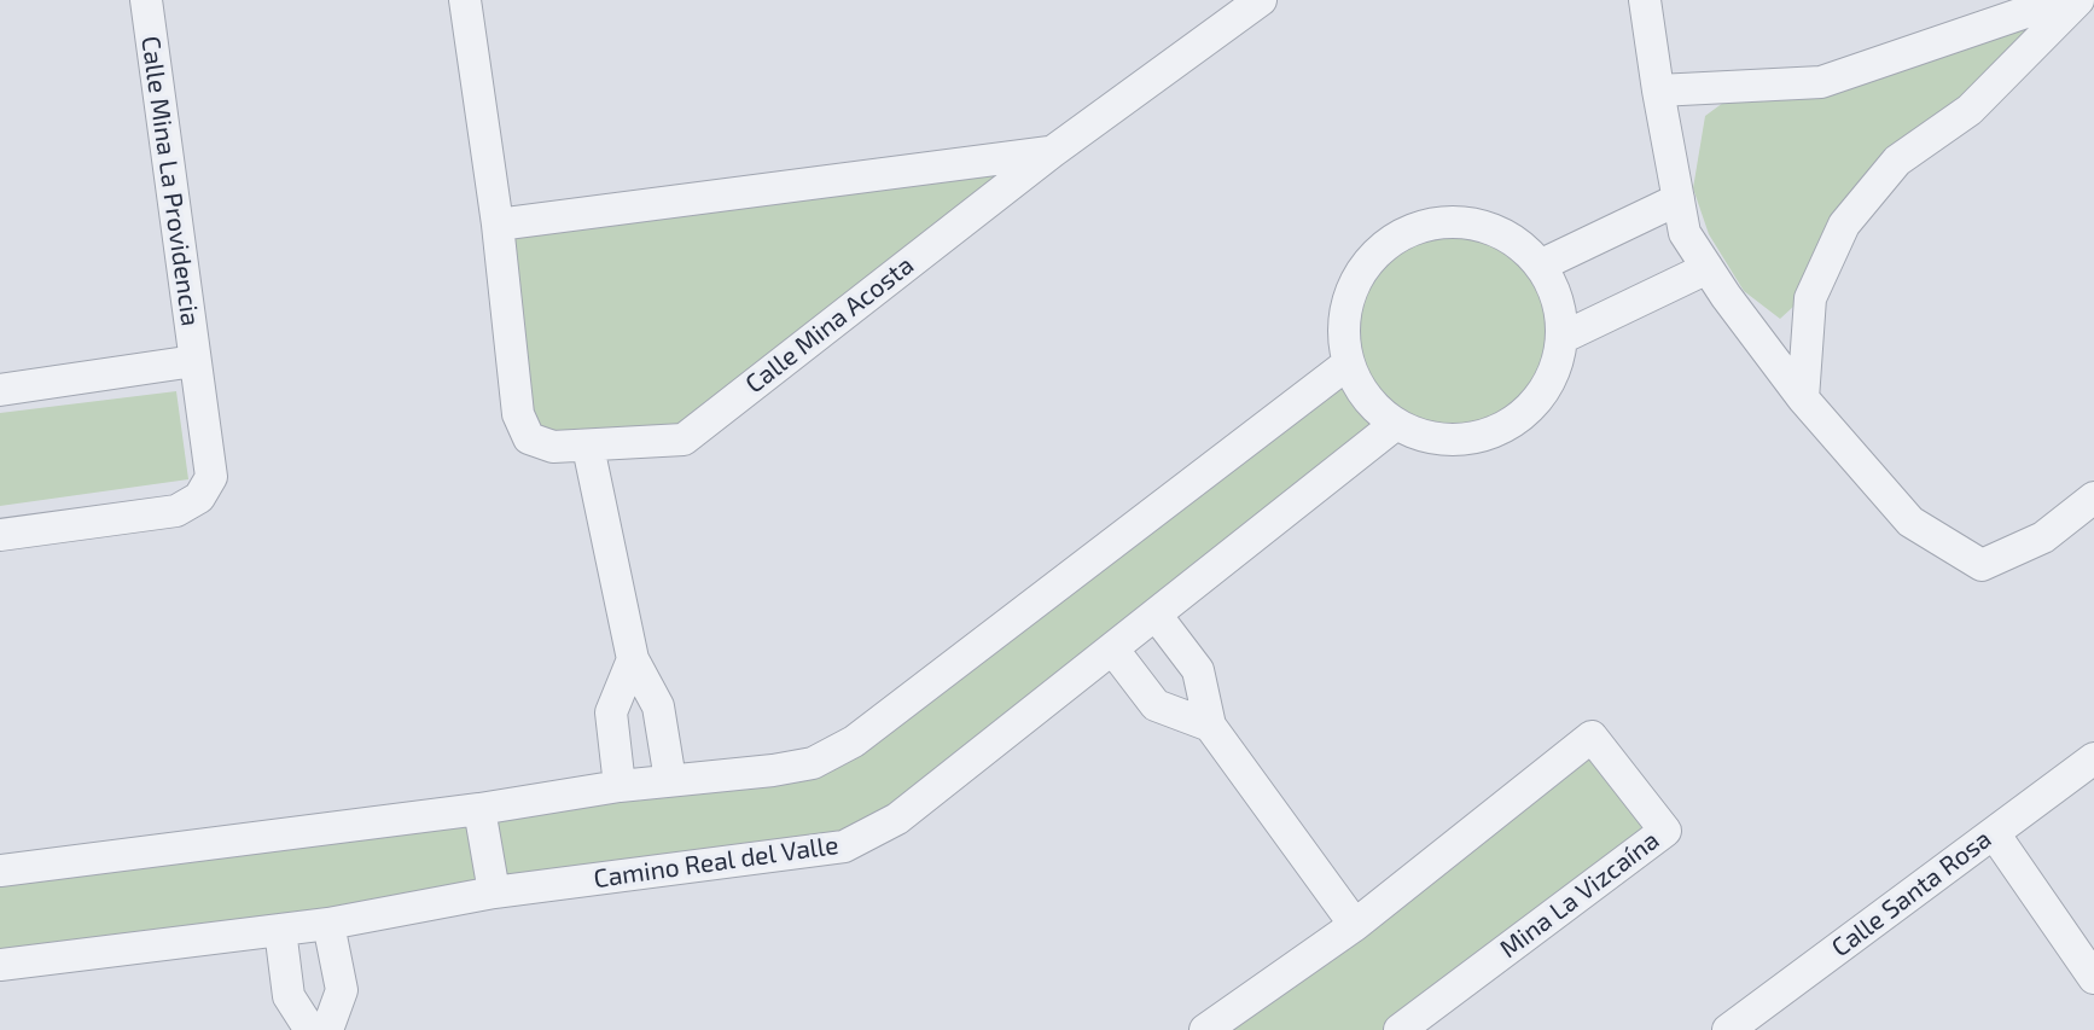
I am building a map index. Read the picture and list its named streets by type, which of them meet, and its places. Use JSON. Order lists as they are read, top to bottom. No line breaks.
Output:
{"streets":{"street":["Calle Mina La Providencia","Calle Mina Acosta","Camino Real del Valle","Calle Santa Rosa","Mina La Vizcaína"]}}
